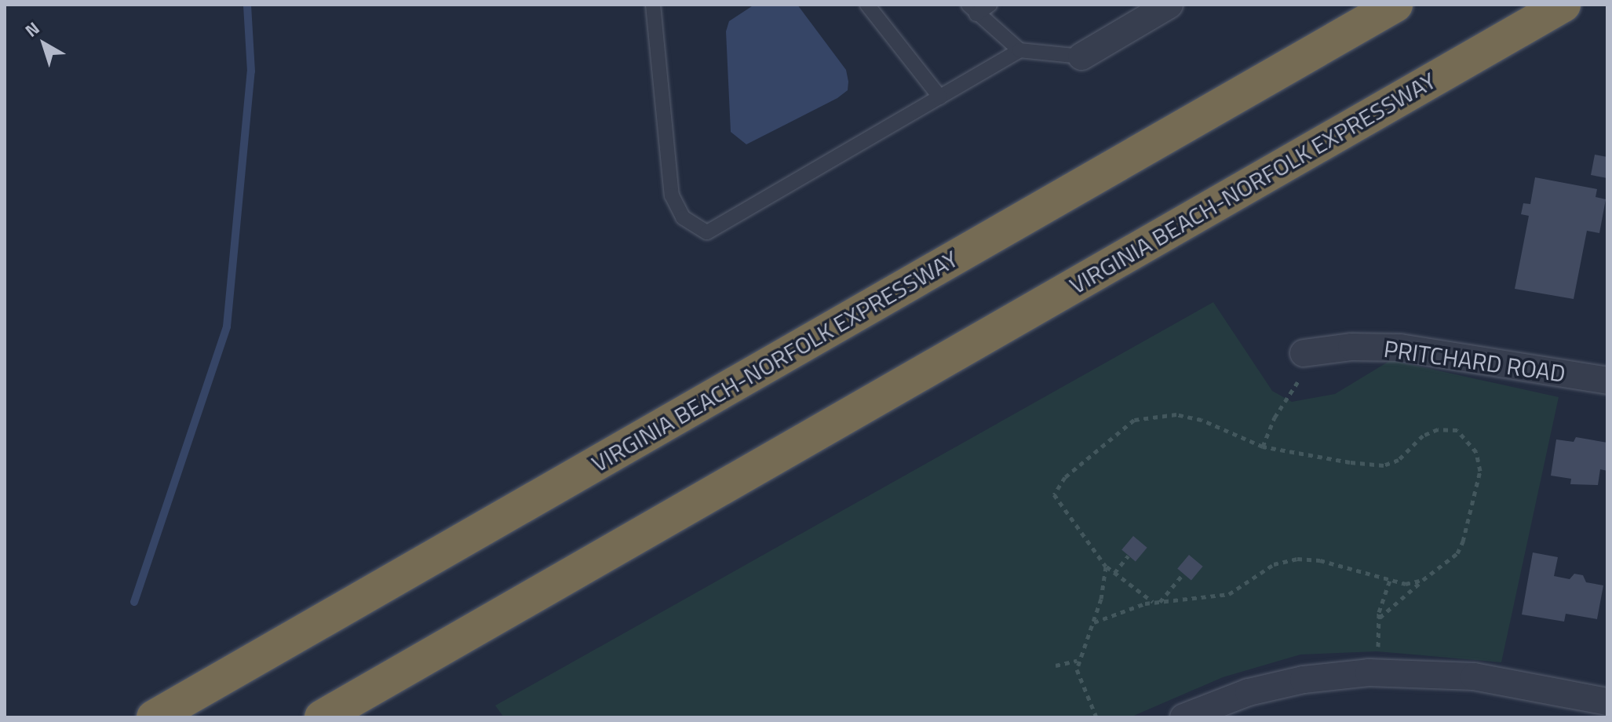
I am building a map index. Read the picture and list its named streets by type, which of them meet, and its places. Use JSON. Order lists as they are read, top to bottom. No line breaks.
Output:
{"streets":{"highway":["VIRGINIA BEACH-NORFOLK EXPRESSWAY"],"street":["PRITCHARD ROAD"]},"north":"top left"}
